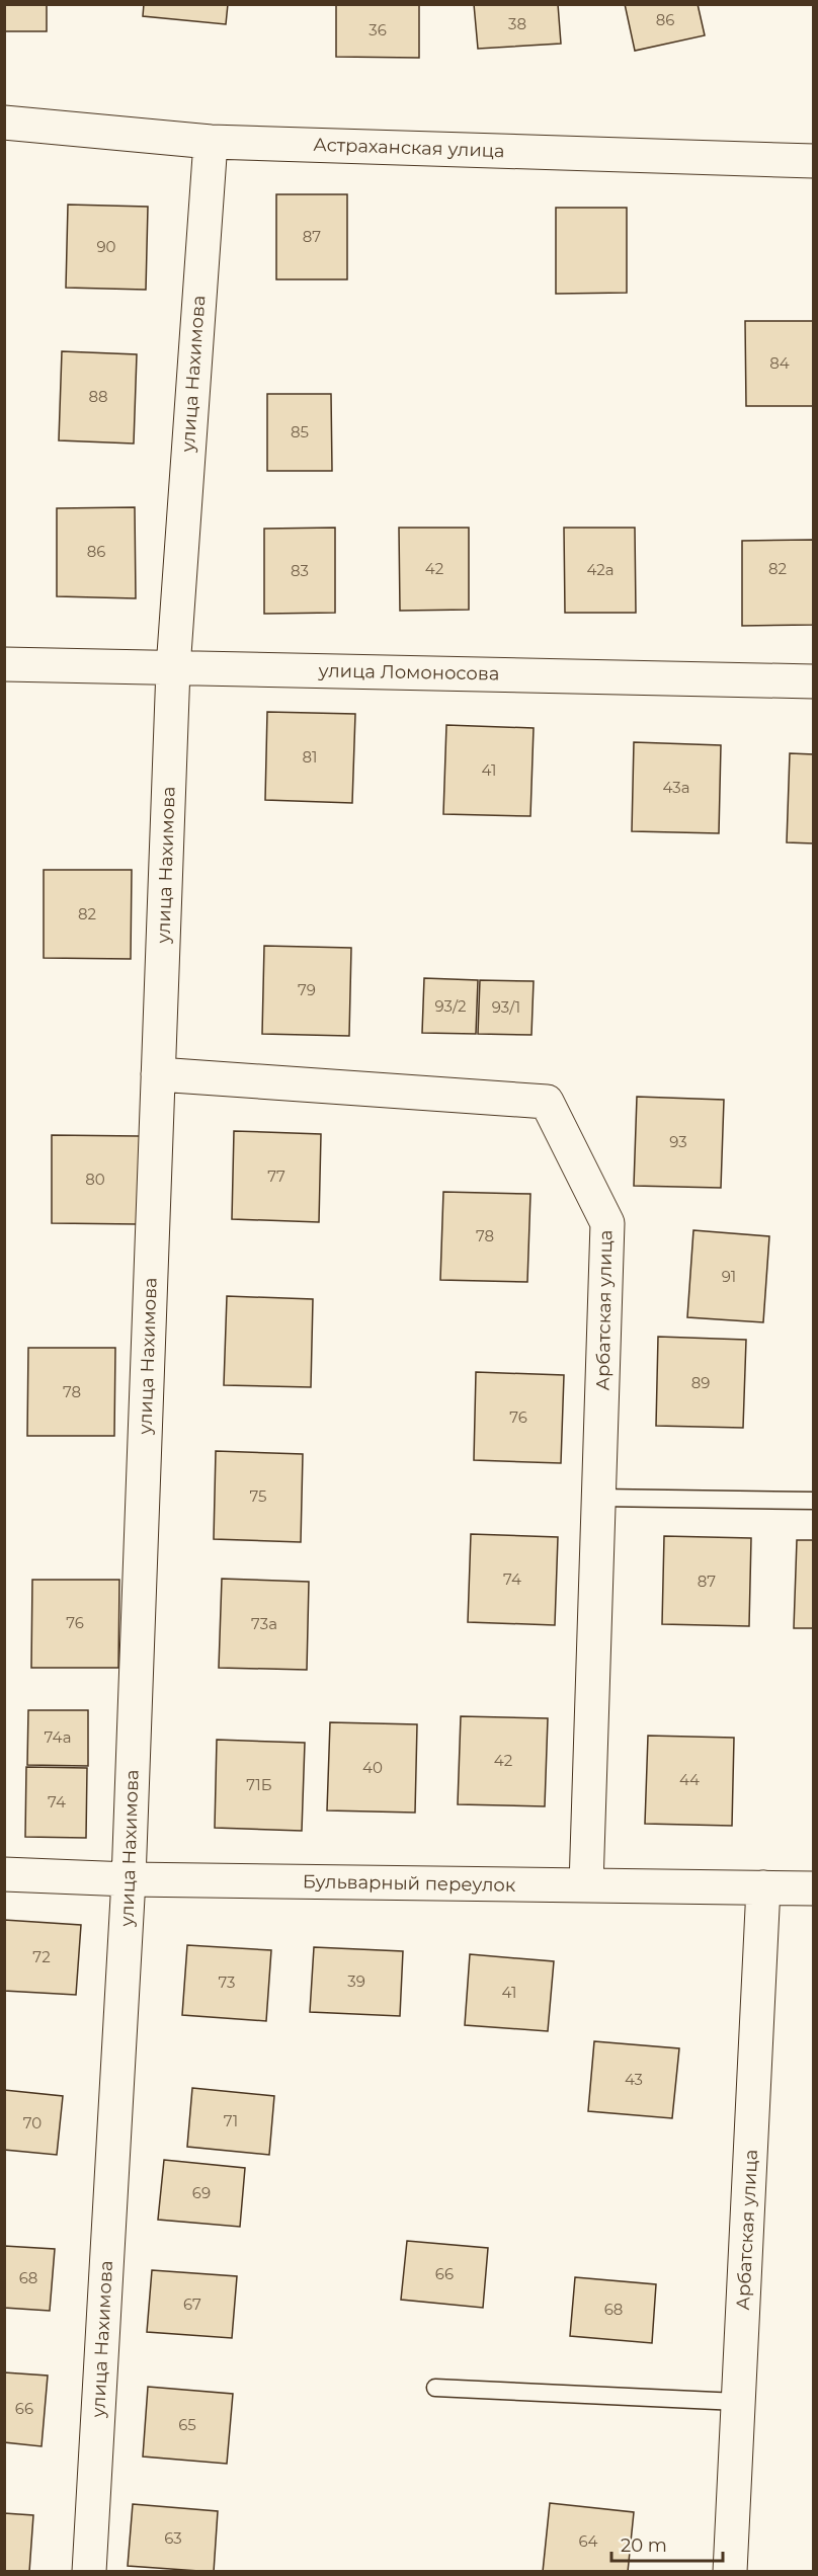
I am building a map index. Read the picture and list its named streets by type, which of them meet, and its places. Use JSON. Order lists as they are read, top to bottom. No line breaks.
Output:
{"streets":{"street":["Астраханская улица","улица Нахимова","улица Ломоносова","Арбатская улица","Бульварный переулок"]},"crossings":[["Астраханская улица","улица Нахимова"],["улица Нахимова","улица Ломоносова"],["улица Нахимова","Арбатская улица"],["улица Нахимова","Бульварный переулок"],["Арбатская улица","Бульварный переулок"]],"house_numbers":["86","38","36","87","90","84","88","85","86","42","82","42а","83","81","41","43а","82","79","93/2","93/1","93","77","80","78","91","89","78","76","75","74","87","76","73а","74а","42","40","44","71Б","74","72","39","73","41","43","71","70","69","66","68","67","68","66","65","63","64"],"scale_bar":"20 m"}
